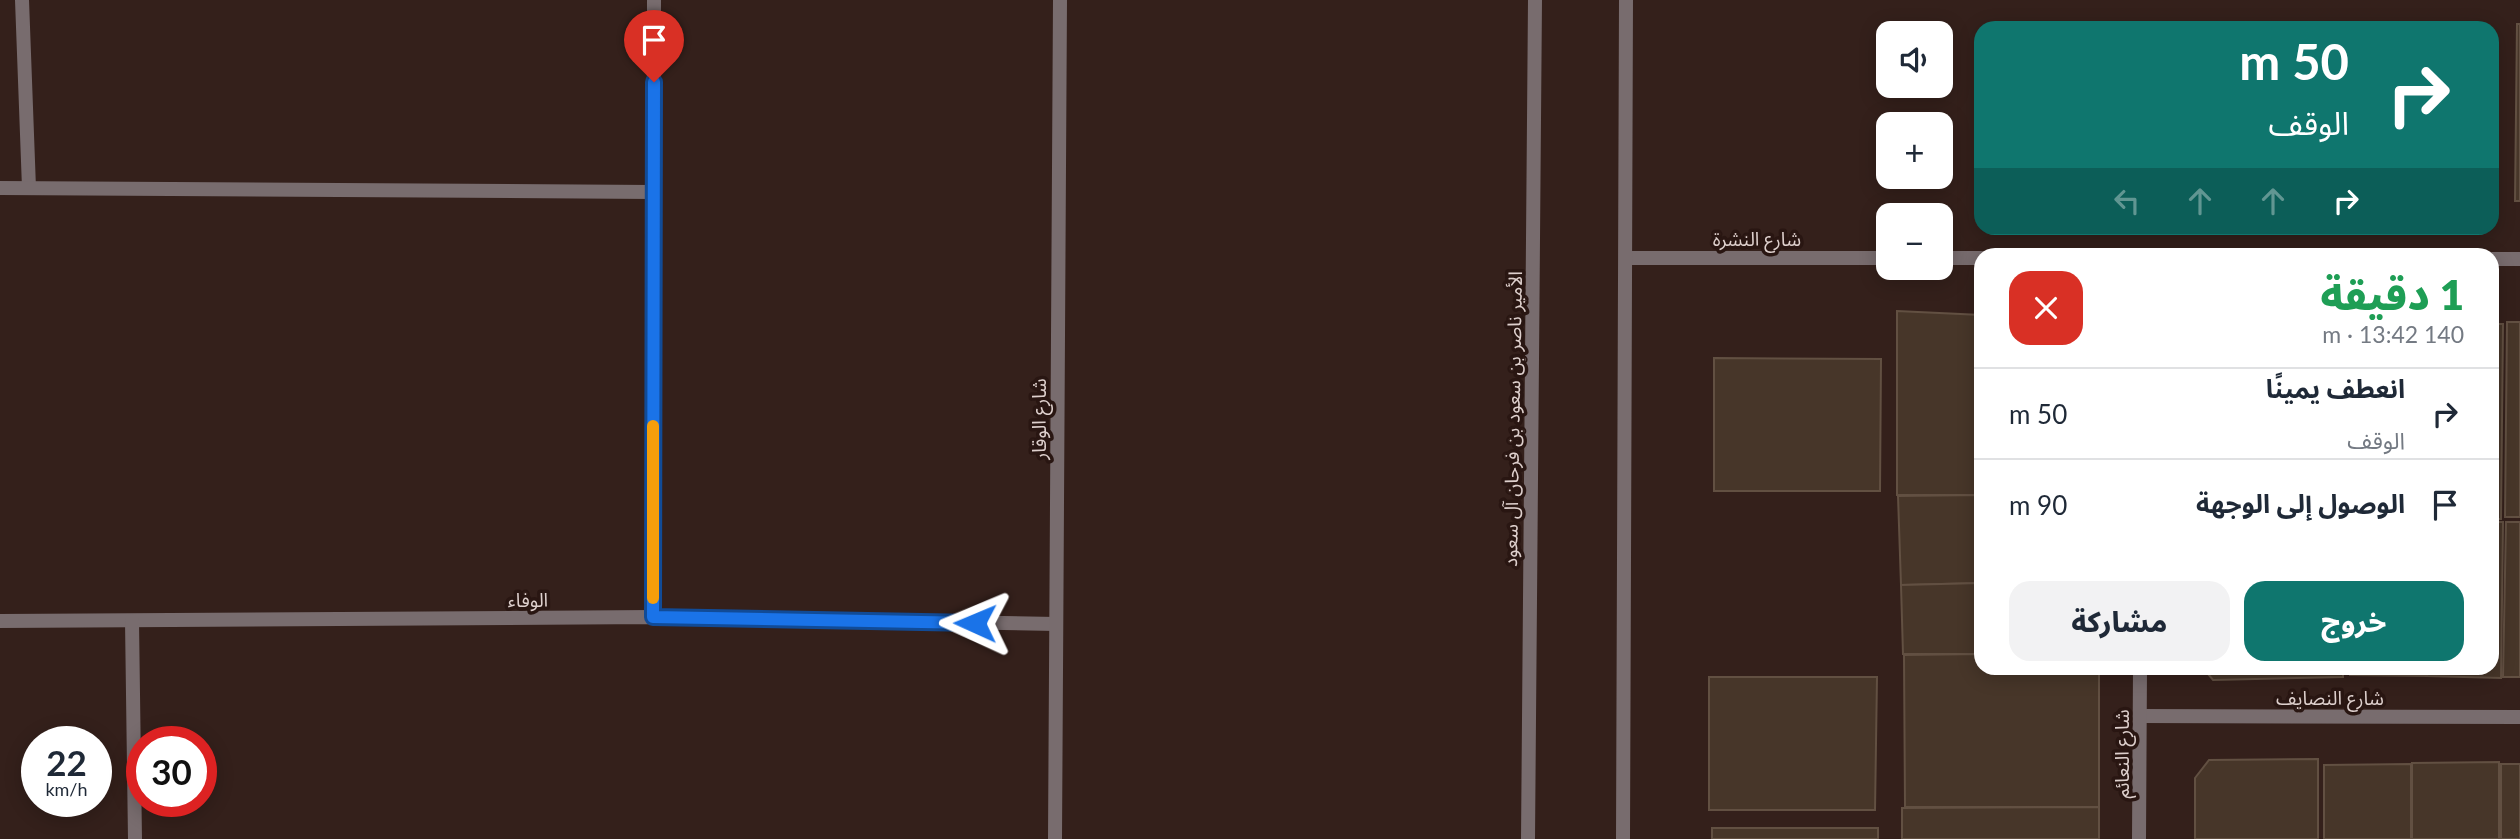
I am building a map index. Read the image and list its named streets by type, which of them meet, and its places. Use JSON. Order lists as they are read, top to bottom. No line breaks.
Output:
{"streets":{"street":["شارع النشرة","شارع الوقار","الأمير ناصر بن سعود بن فرحان آل سعود","الوفاء","شارع النصايف","شارع النعائم"]},"crossings":[["شارع الوقار","الوفاء"],["شارع النصايف","شارع النعائم"]],"page":{"map_buttons":["+","−"],"turn":["50 m","الوقف"],"heading":["1 دقيقة","140 m · 13:42"],"list":[{"name":"انعطف يمينًا","note":"الوقف","value":"50 m"},{"name":"الوصول إلى الوجهة","value":"90 m"}],"buttons":["خروج","مشاركة"],"speed":"22 km/h","limit":"30"}}
